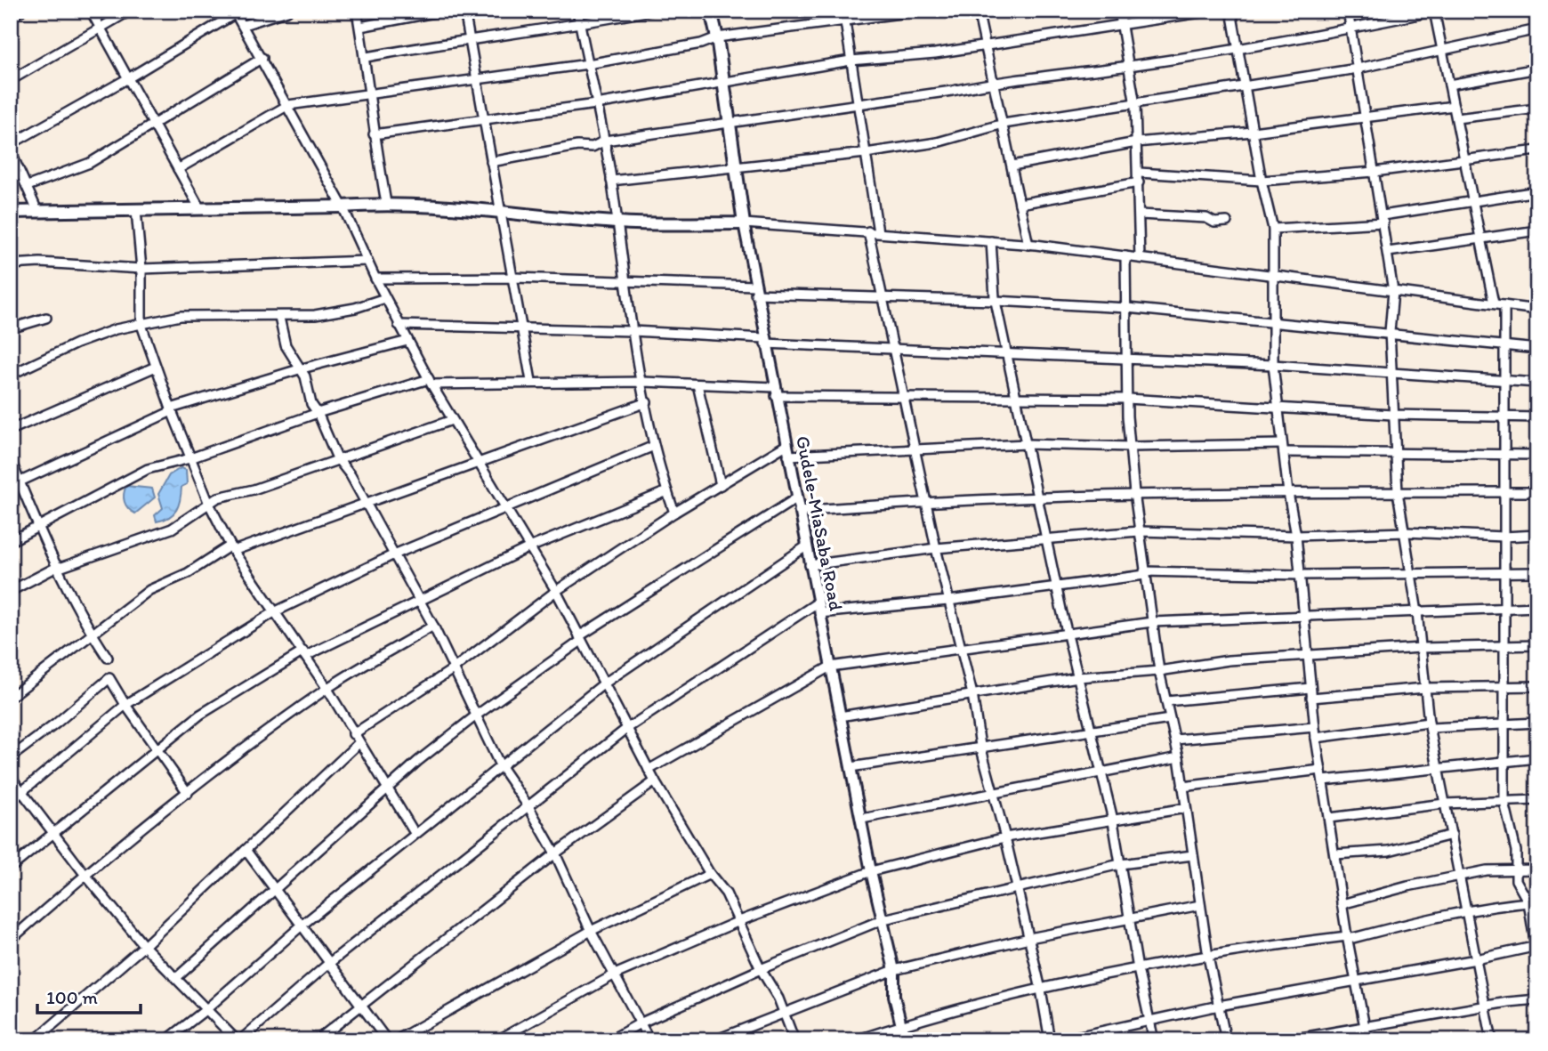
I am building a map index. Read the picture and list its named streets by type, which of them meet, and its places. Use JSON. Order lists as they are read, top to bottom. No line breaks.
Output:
{"streets":{"main road":["Gudele-MiaSaba Road"]},"scale_bar":"100 m"}
